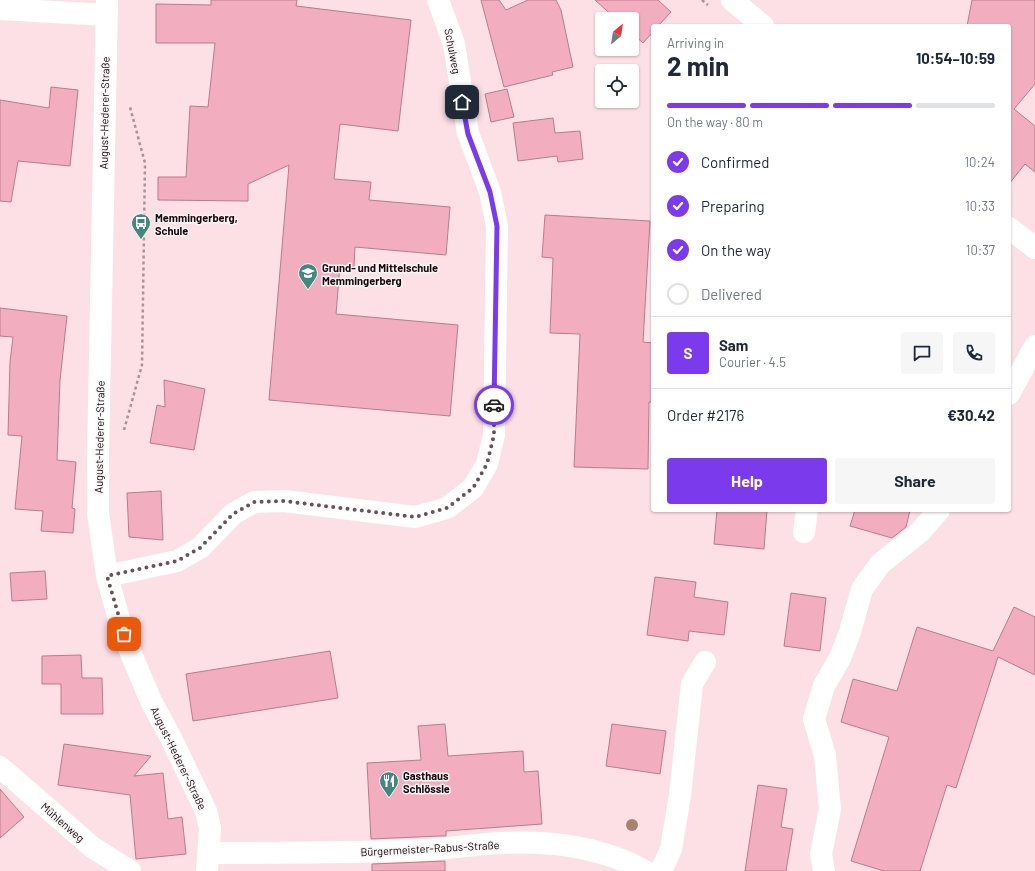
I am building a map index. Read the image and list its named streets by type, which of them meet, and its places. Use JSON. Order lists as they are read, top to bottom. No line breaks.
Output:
{"streets":{"street":["Schulweg","August-Hederer-Straße","Mühlenweg","Bürgermeister-Rabus-Straße"]},"crossings":[["Schulweg","August-Hederer-Straße"],["August-Hederer-Straße","Bürgermeister-Rabus-Straße"]],"places":{"bus stop":["Memmingerberg, Schule"],"school or university":["Grund- und Mittelschule Memmingerberg"],"restaurant":["Gasthaus Schlössle"]},"north":"top right","page":{"heading":["2 min","Arriving in","10:54–10:59"],"panel":["Sam","Courier · 4.5","Order #2176","€30.42"],"bar":"On the way · 80 m","list":[["Confirmed","10:24"],["Preparing","10:33"],["On the way","10:37"],"Delivered"],"round":"S","buttons":["Help","Share"]}}
